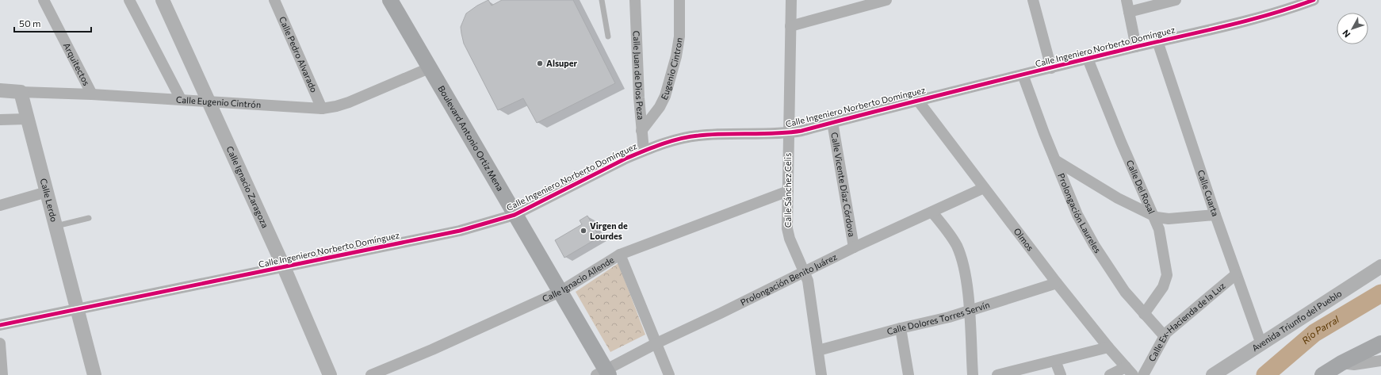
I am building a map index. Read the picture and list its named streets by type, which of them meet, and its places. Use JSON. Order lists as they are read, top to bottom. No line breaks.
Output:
{"streets":{"main road":["Boulevard Antonio Ortiz Mena"],"street":["Calle Ingeniero Norberto Domínguez","Calle Pedro Alvarado","Arquitectos","Eugenio Cintron","Calle Juan de Dios Peza","Calle Eugenio Cintrón","Calle Vicente Díaz Córdova","Calle Ignacio Zaragoza","Calle Del Rosal","Calle Sánchez Celis","Calle Cuarta","Calle Lerdo","Prolongación Laureles","Olmos","Calle Ignacio Allende","Prolongación Benito Juárez","Calle Dolores Torres Servín","Avenida Triunfo del Pueblo","Calle Ex-Hacienda de la Luz"]},"crossings":[["Calle Ingeniero Norberto Domínguez","Calle Juan de Dios Peza"],["Calle Ingeniero Norberto Domínguez","Boulevard Antonio Ortiz Mena"],["Calle Ingeniero Norberto Domínguez","Calle Vicente Díaz Córdova"],["Calle Ingeniero Norberto Domínguez","Calle Ignacio Zaragoza"],["Calle Ingeniero Norberto Domínguez","Calle Del Rosal"],["Calle Ingeniero Norberto Domínguez","Calle Sánchez Celis"],["Calle Ingeniero Norberto Domínguez","Calle Cuarta"],["Calle Ingeniero Norberto Domínguez","Calle Lerdo"],["Calle Ingeniero Norberto Domínguez","Prolongación Laureles"],["Calle Ingeniero Norberto Domínguez","Olmos"],["Calle Pedro Alvarado","Calle Eugenio Cintrón"],["Arquitectos","Calle Eugenio Cintrón"],["Eugenio Cintron","Calle Juan de Dios Peza"],["Calle Eugenio Cintrón","Boulevard Antonio Ortiz Mena"],["Calle Eugenio Cintrón","Calle Ignacio Zaragoza"],["Calle Eugenio Cintrón","Calle Lerdo"],["Boulevard Antonio Ortiz Mena","Calle Ignacio Allende"],["Boulevard Antonio Ortiz Mena","Prolongación Benito Juárez"],["Calle Vicente Díaz Córdova","Prolongación Benito Juárez"],["Calle Del Rosal","Prolongación Laureles"],["Calle Sánchez Celis","Calle Ignacio Allende"],["Calle Sánchez Celis","Prolongación Benito Juárez"],["Calle Sánchez Celis","Calle Dolores Torres Servín"],["Calle Cuarta","Avenida Triunfo del Pueblo"],["Calle Cuarta","Calle Ex-Hacienda de la Luz"],["Prolongación Laureles","Calle Ex-Hacienda de la Luz"],["Olmos","Prolongación Benito Juárez"],["Olmos","Calle Dolores Torres Servín"]],"water":["Río Parral"],"places":["Alsuper","Virgen de Lourdes"],"scale_bar":"50 m","north":"bottom left"}
